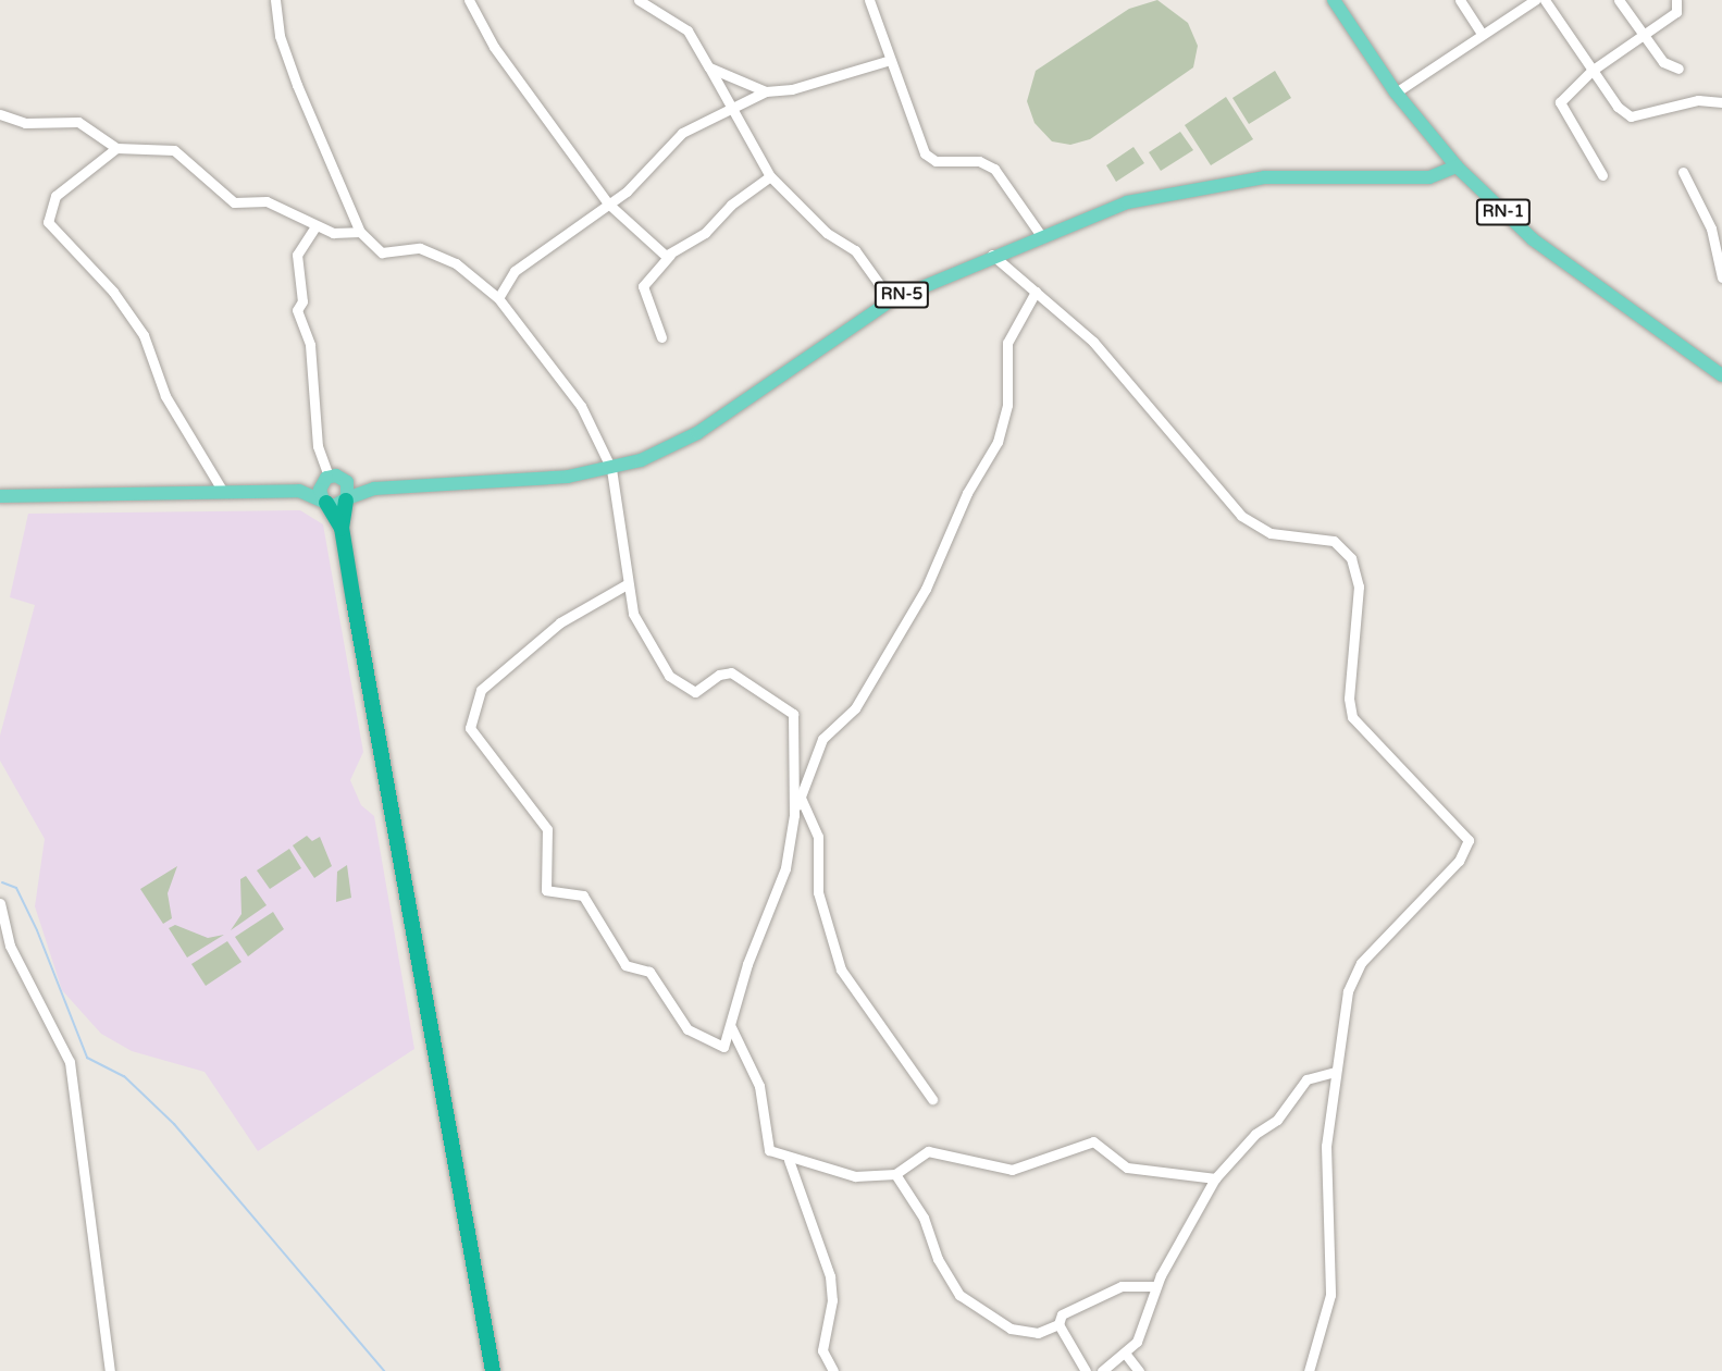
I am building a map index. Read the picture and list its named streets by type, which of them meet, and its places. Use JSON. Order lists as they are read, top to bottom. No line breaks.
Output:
{"streets":{"main road":["RN-1","RN-5"]},"crossings":[["RN-1","RN-5"]]}
